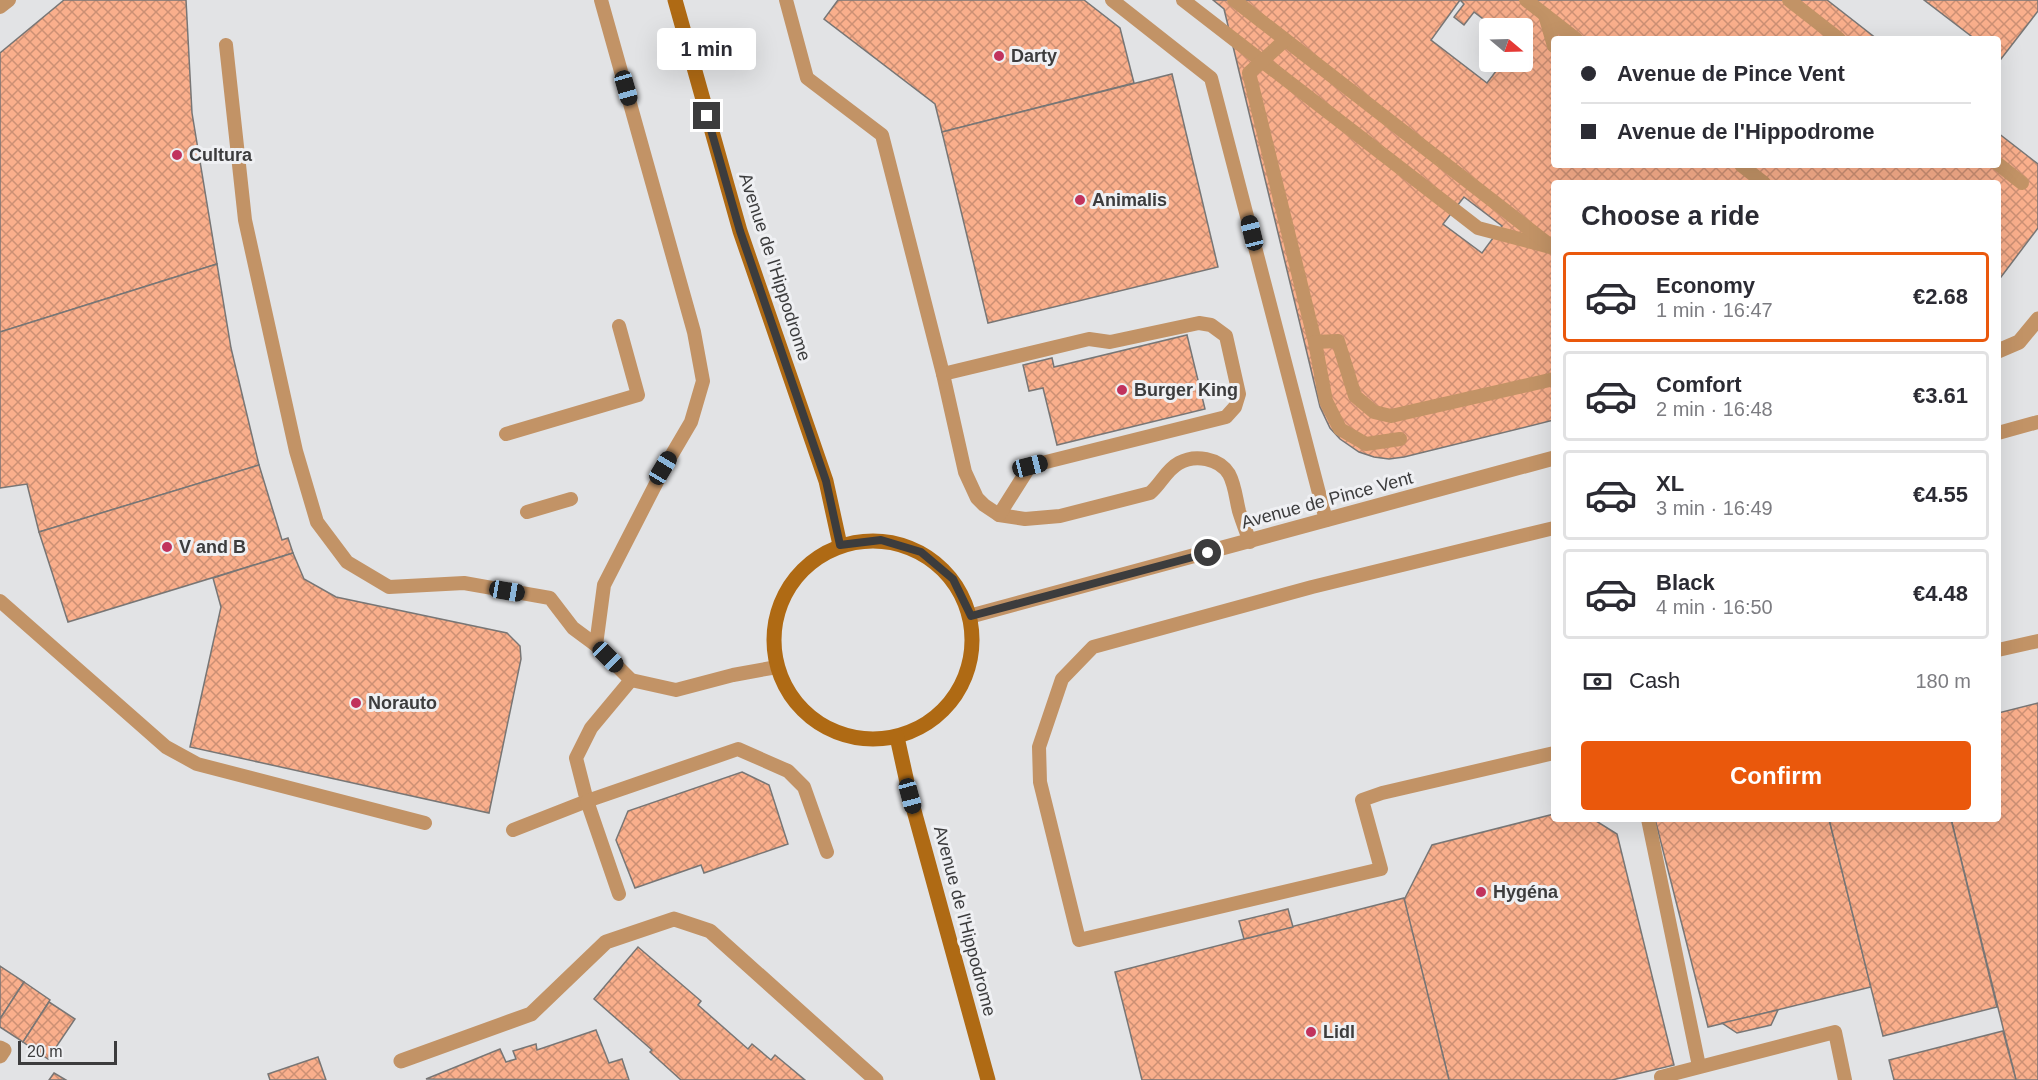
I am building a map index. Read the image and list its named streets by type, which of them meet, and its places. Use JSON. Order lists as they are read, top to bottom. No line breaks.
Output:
{"streets":{"main road":["Avenue de l'Hippodrome"],"street":["Avenue de Pince Vent"]},"crossings":[["Avenue de l'Hippodrome","Avenue de Pince Vent"]],"places":["Darty","Cultura","Animalis","Burger King","V and B","Norauto","Hygéna","Lidl"],"scale_bar":"20 m","north":"right","page":{"bubble":"1 min","banner":["Avenue de Pince Vent","Avenue de l'Hippodrome"],"heading":"Choose a ride","list":[{"name":"Economy","note":"1 min · 16:47","value":"€2.68"},{"name":"Comfort","note":"2 min · 16:48","value":"€3.61"},{"name":"XL","note":"3 min · 16:49","value":"€4.55"},{"name":"Black","note":"4 min · 16:50","value":"€4.48"}],"pay":["Cash","180 m"],"buttons":"Confirm","scale":"20 m"}}
